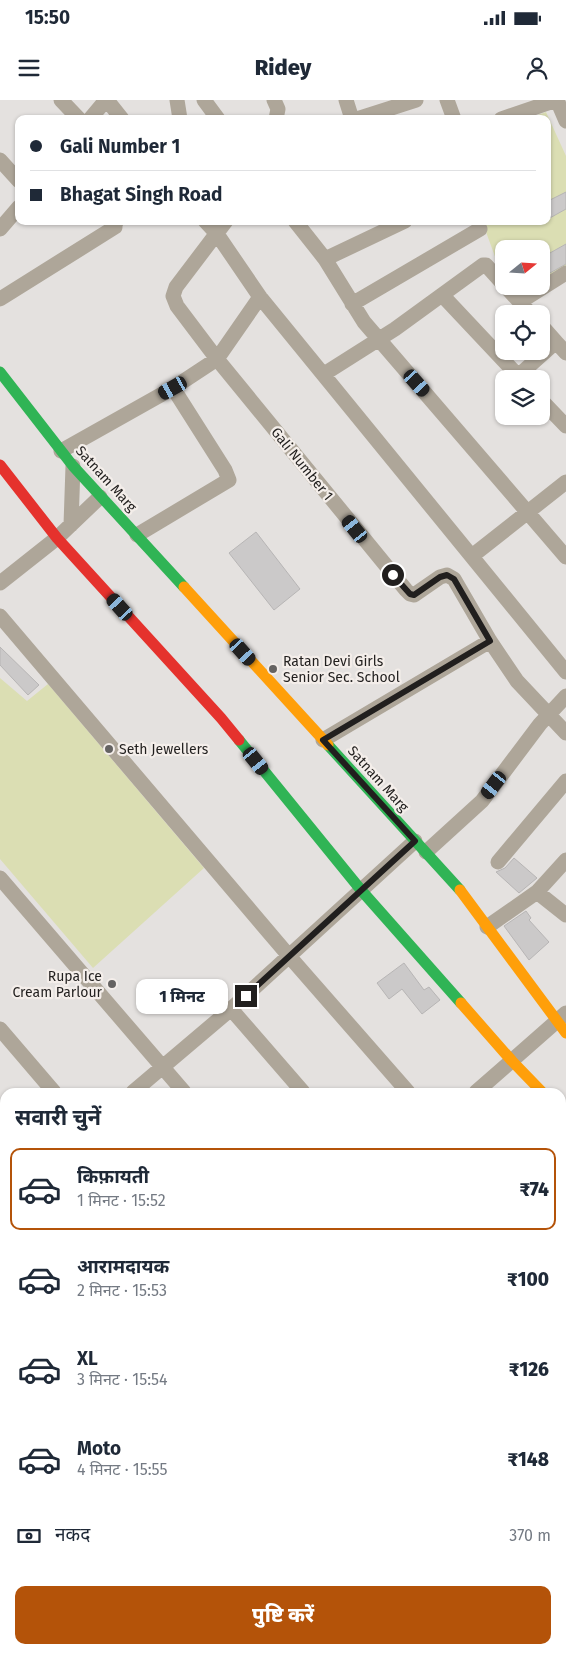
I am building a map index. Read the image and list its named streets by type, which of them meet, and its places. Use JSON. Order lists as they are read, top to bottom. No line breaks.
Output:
{"streets":{"street":["Gali Number 1","Satnam Marg"]},"places":["Ratan Devi Girls Senior Sec. School","Seth Jewellers","Rupa Ice Cream Parlour"],"north":"right","page":{"status":"15:50","header":"Ridey","banner":["Gali Number 1","Bhagat Singh Road"],"bubble":"1 मिनट","heading":"सवारी चुनें","list":[{"name":"किफ़ायती","note":"1 मिनट · 15:52","value":"₹74"},{"name":"आरामदायक","note":"2 मिनट · 15:53","value":"₹100"},{"name":"XL","note":"3 मिनट · 15:54","value":"₹126"},{"name":"Moto","note":"4 मिनट · 15:55","value":"₹148"}],"pay":["नकद","370 m"],"buttons":"पुष्टि करें"}}
